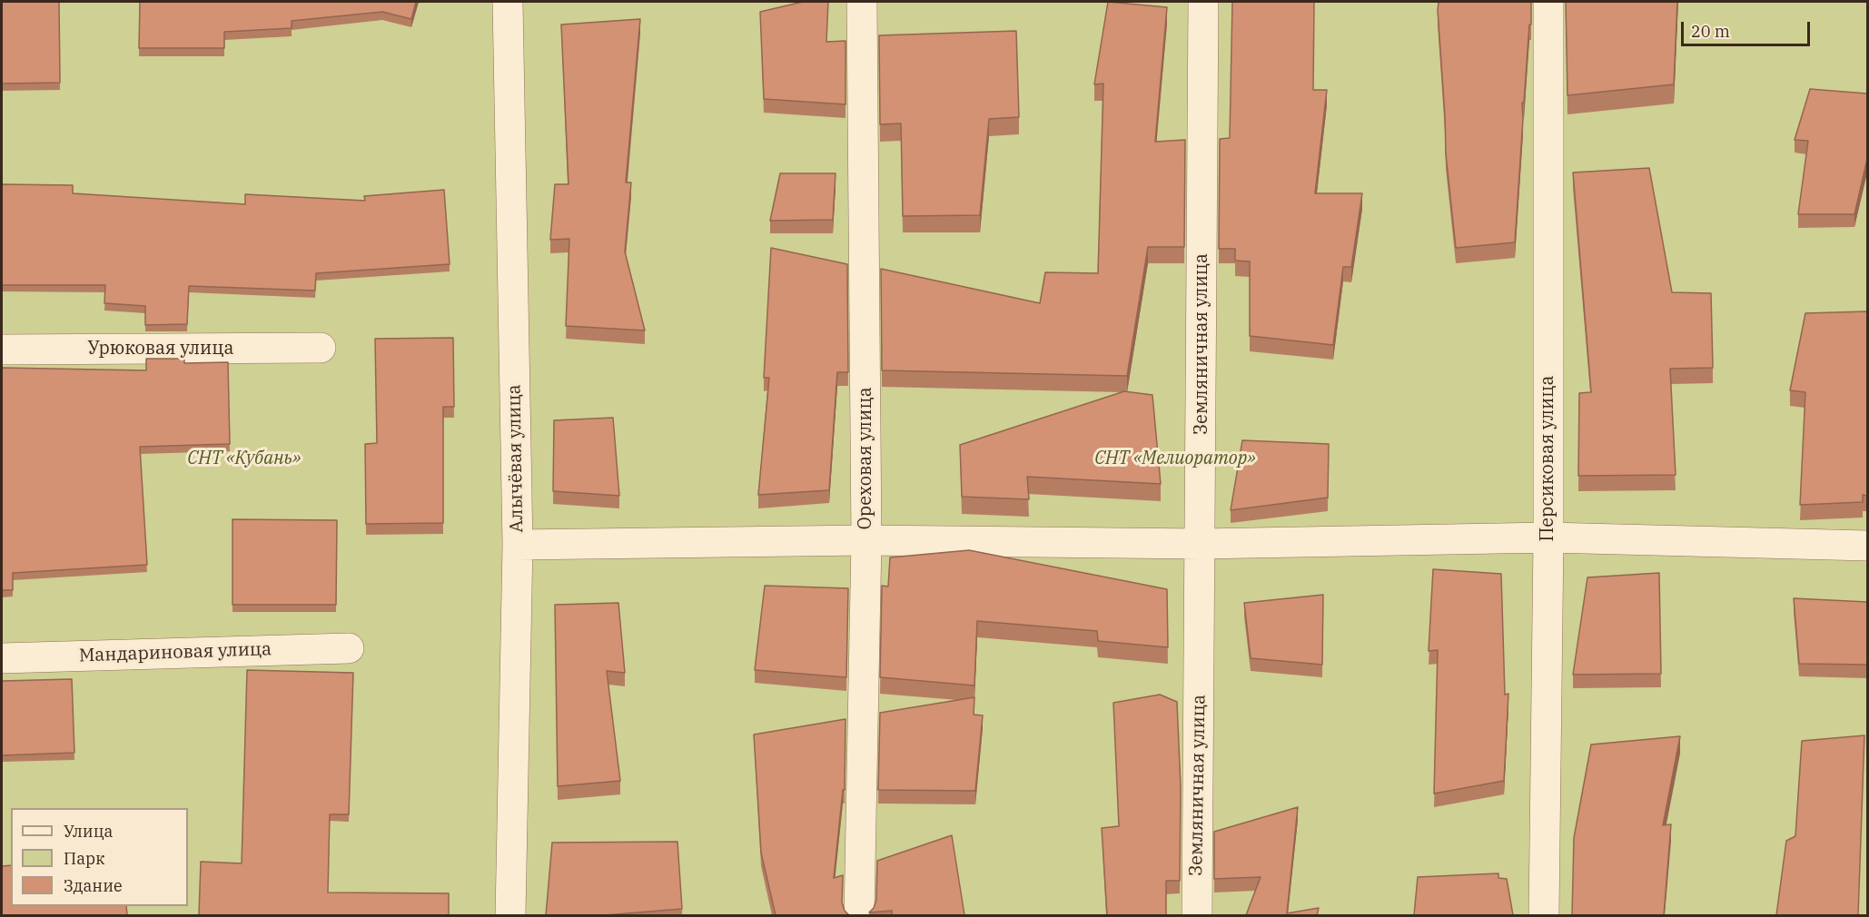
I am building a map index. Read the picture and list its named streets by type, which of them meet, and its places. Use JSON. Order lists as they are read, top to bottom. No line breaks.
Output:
{"streets":{"street":["Земляничная улица","Урюковая улица","Алычёвая улица","Ореховая улица","Персиковая улица","Мандариновая улица"]},"parks":["СНТ «Кубань»","СНТ «Мелиоратор»"],"legend":["Улица","Парк","Здание"],"scale_bar":"20 m"}
